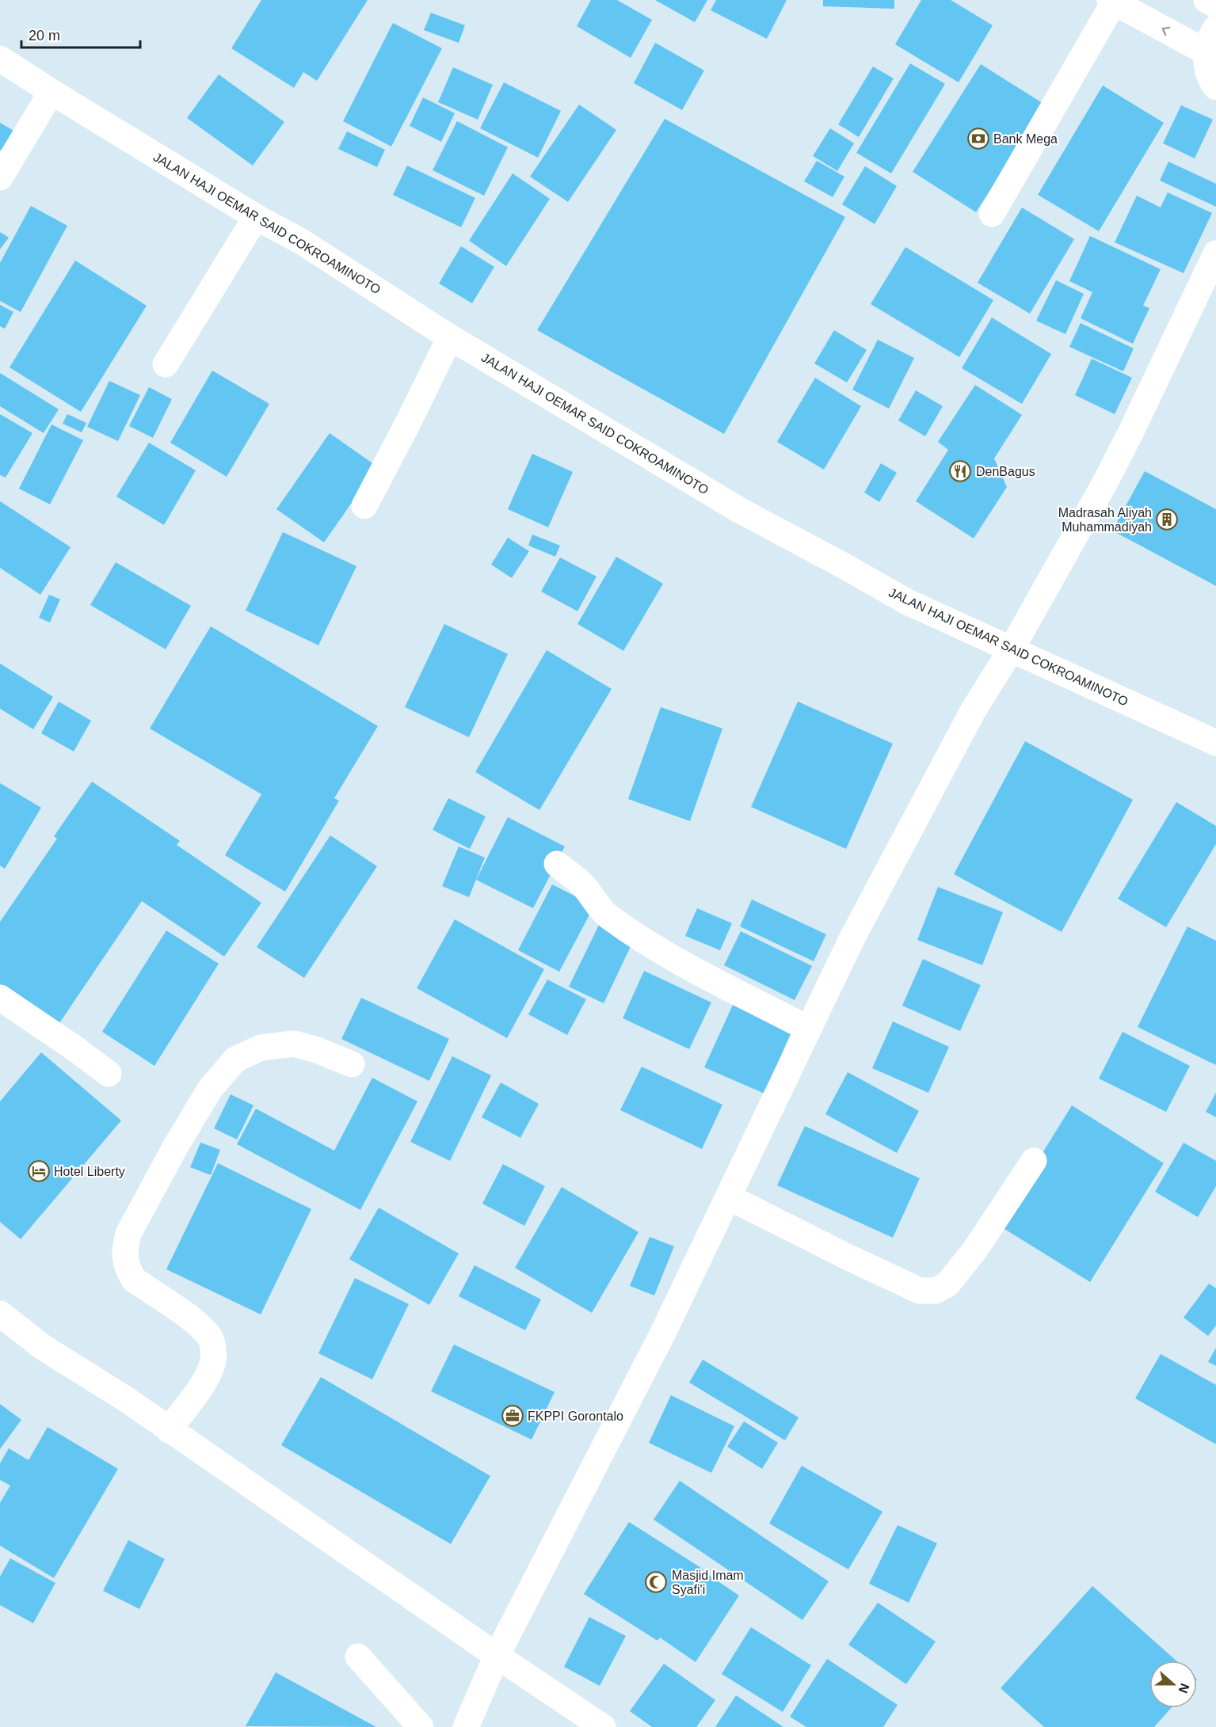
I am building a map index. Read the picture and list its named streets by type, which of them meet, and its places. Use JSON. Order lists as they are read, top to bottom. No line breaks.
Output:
{"streets":{"main road":["JALAN HAJI OEMAR SAID COKROAMINOTO"]},"places":{"bank":["Bank Mega"],"restaurant":["DenBagus"],"building":["Madrasah Aliyah Muhammadiyah"],"hotel":["Hotel Liberty"],"office":["FKPPI Gorontalo"],"mosque":["Masjid Imam Syafi'i"]},"scale_bar":"20 m","north":"right"}
